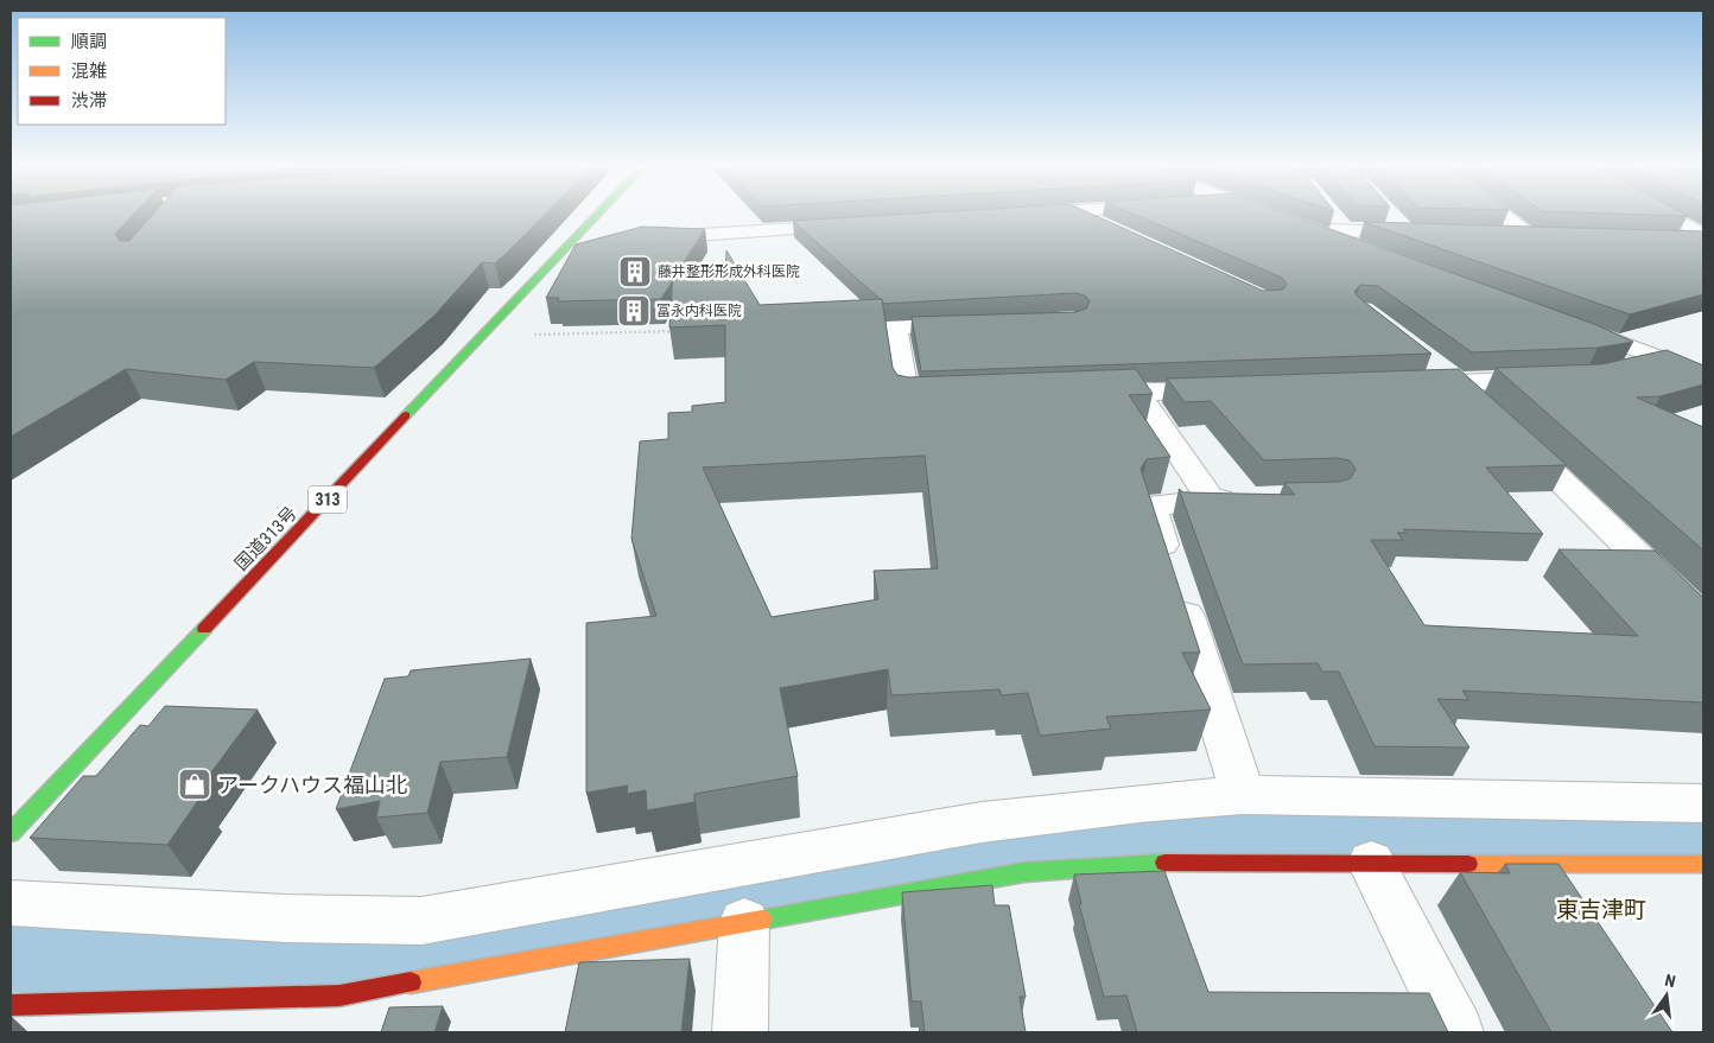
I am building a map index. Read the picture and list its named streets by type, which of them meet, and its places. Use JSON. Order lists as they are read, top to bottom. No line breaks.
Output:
{"streets":{"main road":["313","国道313号"]},"districts":["東吉津町"],"places":{"building":["藤井整形形成外科医院","冨永内科医院"],"shop":["アークハウス福山北"]},"legend":["順調","混雑","渋滞"],"north":"top"}
